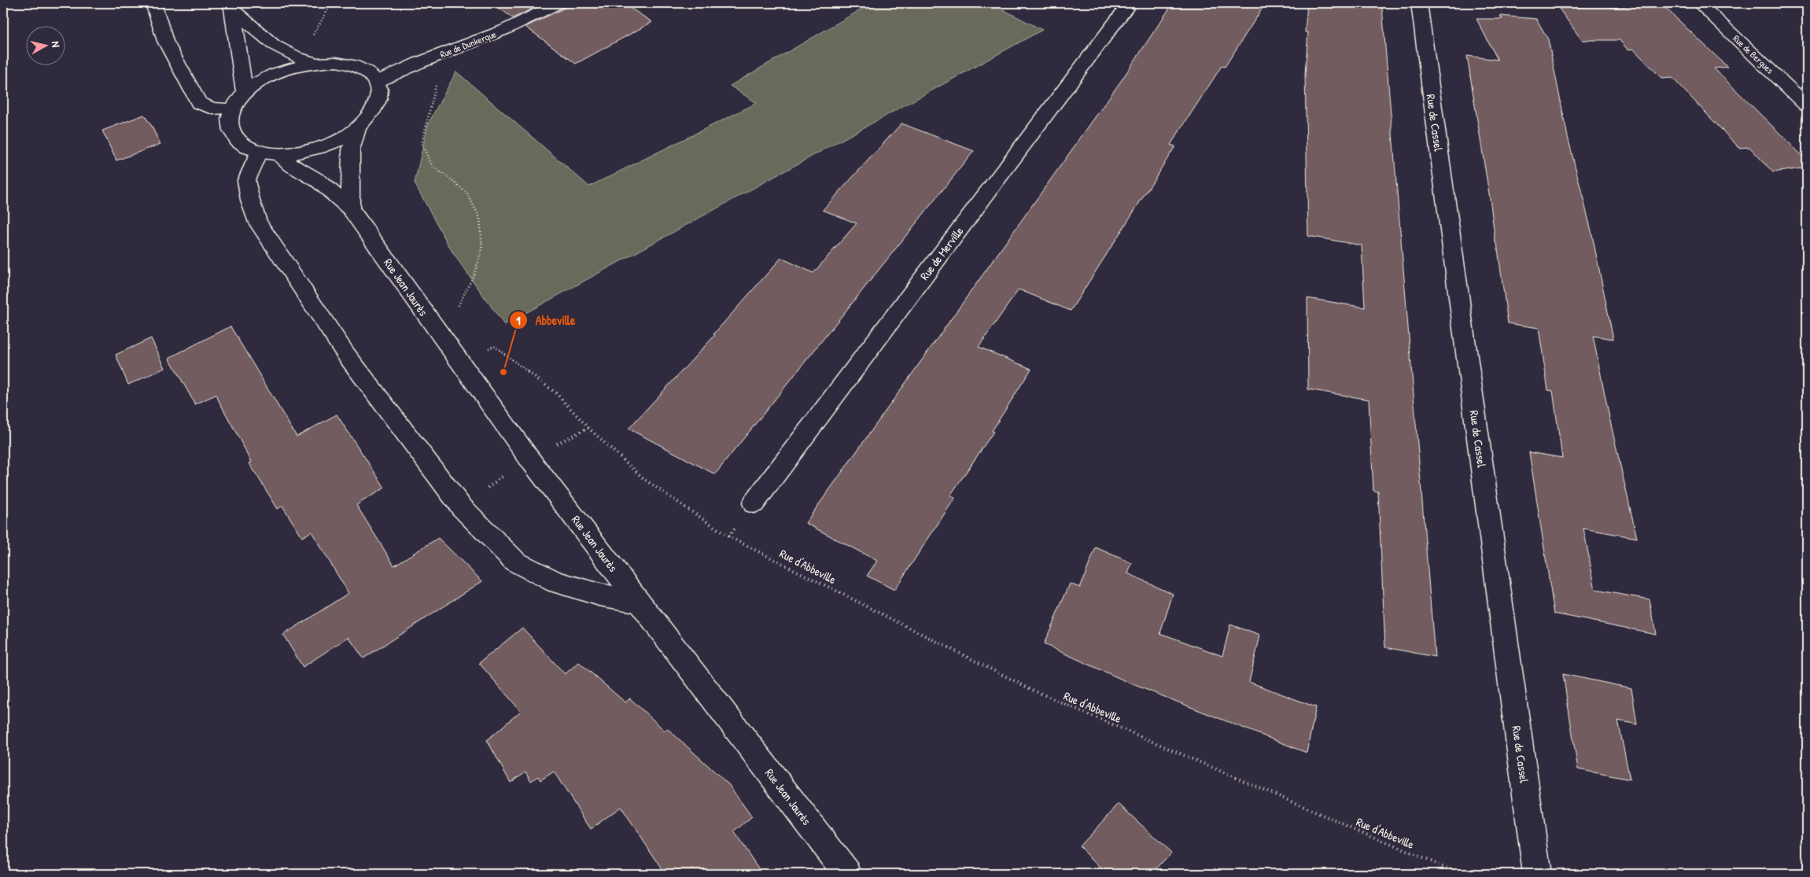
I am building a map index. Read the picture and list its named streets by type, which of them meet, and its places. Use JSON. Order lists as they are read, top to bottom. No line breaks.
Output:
{"streets":{"street":["Rue de Dunkerque","Rue de Bergues","Rue de Cassel","Rue de Merville","Rue Jean Jaurès"],"path":["Rue d'Abbeville"]},"crossings":[["Rue de Dunkerque","Rue Jean Jaurès"],["Rue Jean Jaurès","Rue d'Abbeville"]],"places":["Abbeville"],"north":"right"}
